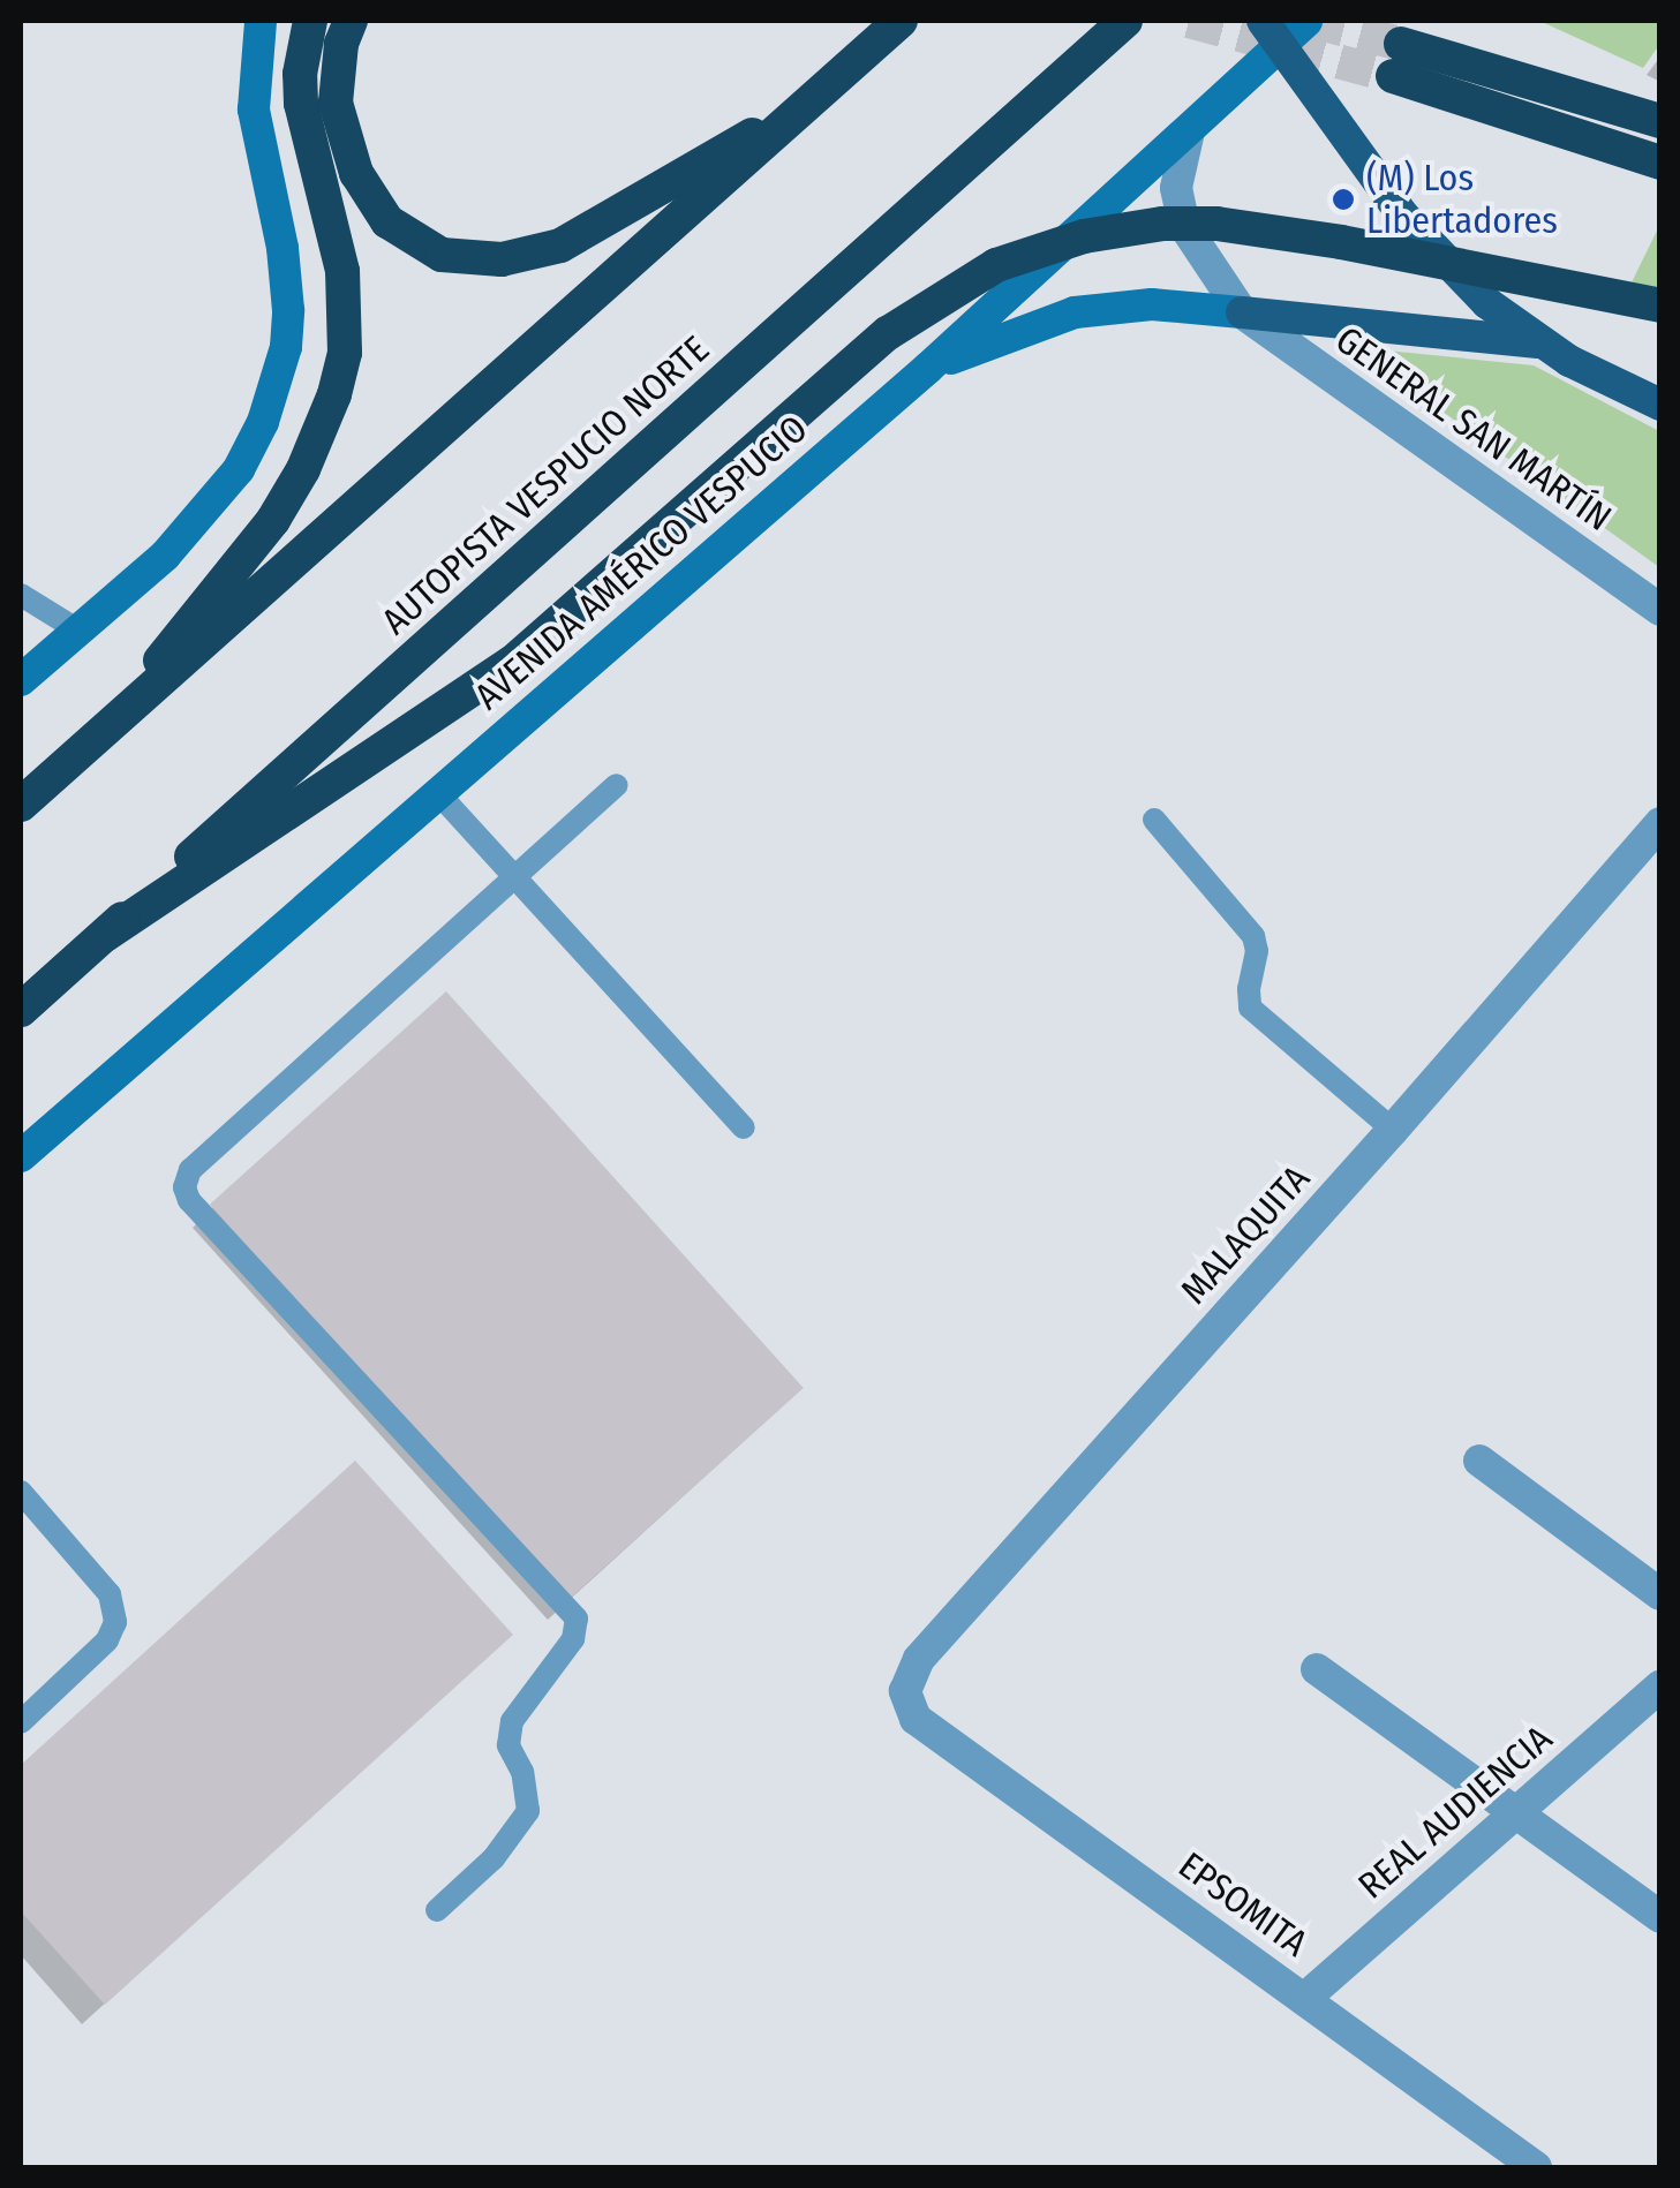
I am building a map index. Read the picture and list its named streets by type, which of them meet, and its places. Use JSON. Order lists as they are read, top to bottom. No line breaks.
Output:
{"streets":{"highway":["AUTOPISTA VESPUCIO NORTE"],"main road":["AVENIDA AMÉRICO VESPUCIO"],"street":["GENERAL SAN MARTÍN","MALAQUITA","REAL AUDIENCIA","EPSOMITA"]},"crossings":[["GENERAL SAN MARTÍN","AVENIDA AMÉRICO VESPUCIO"],["MALAQUITA","EPSOMITA"],["REAL AUDIENCIA","EPSOMITA"]],"places":["(M) Los Libertadores"]}
